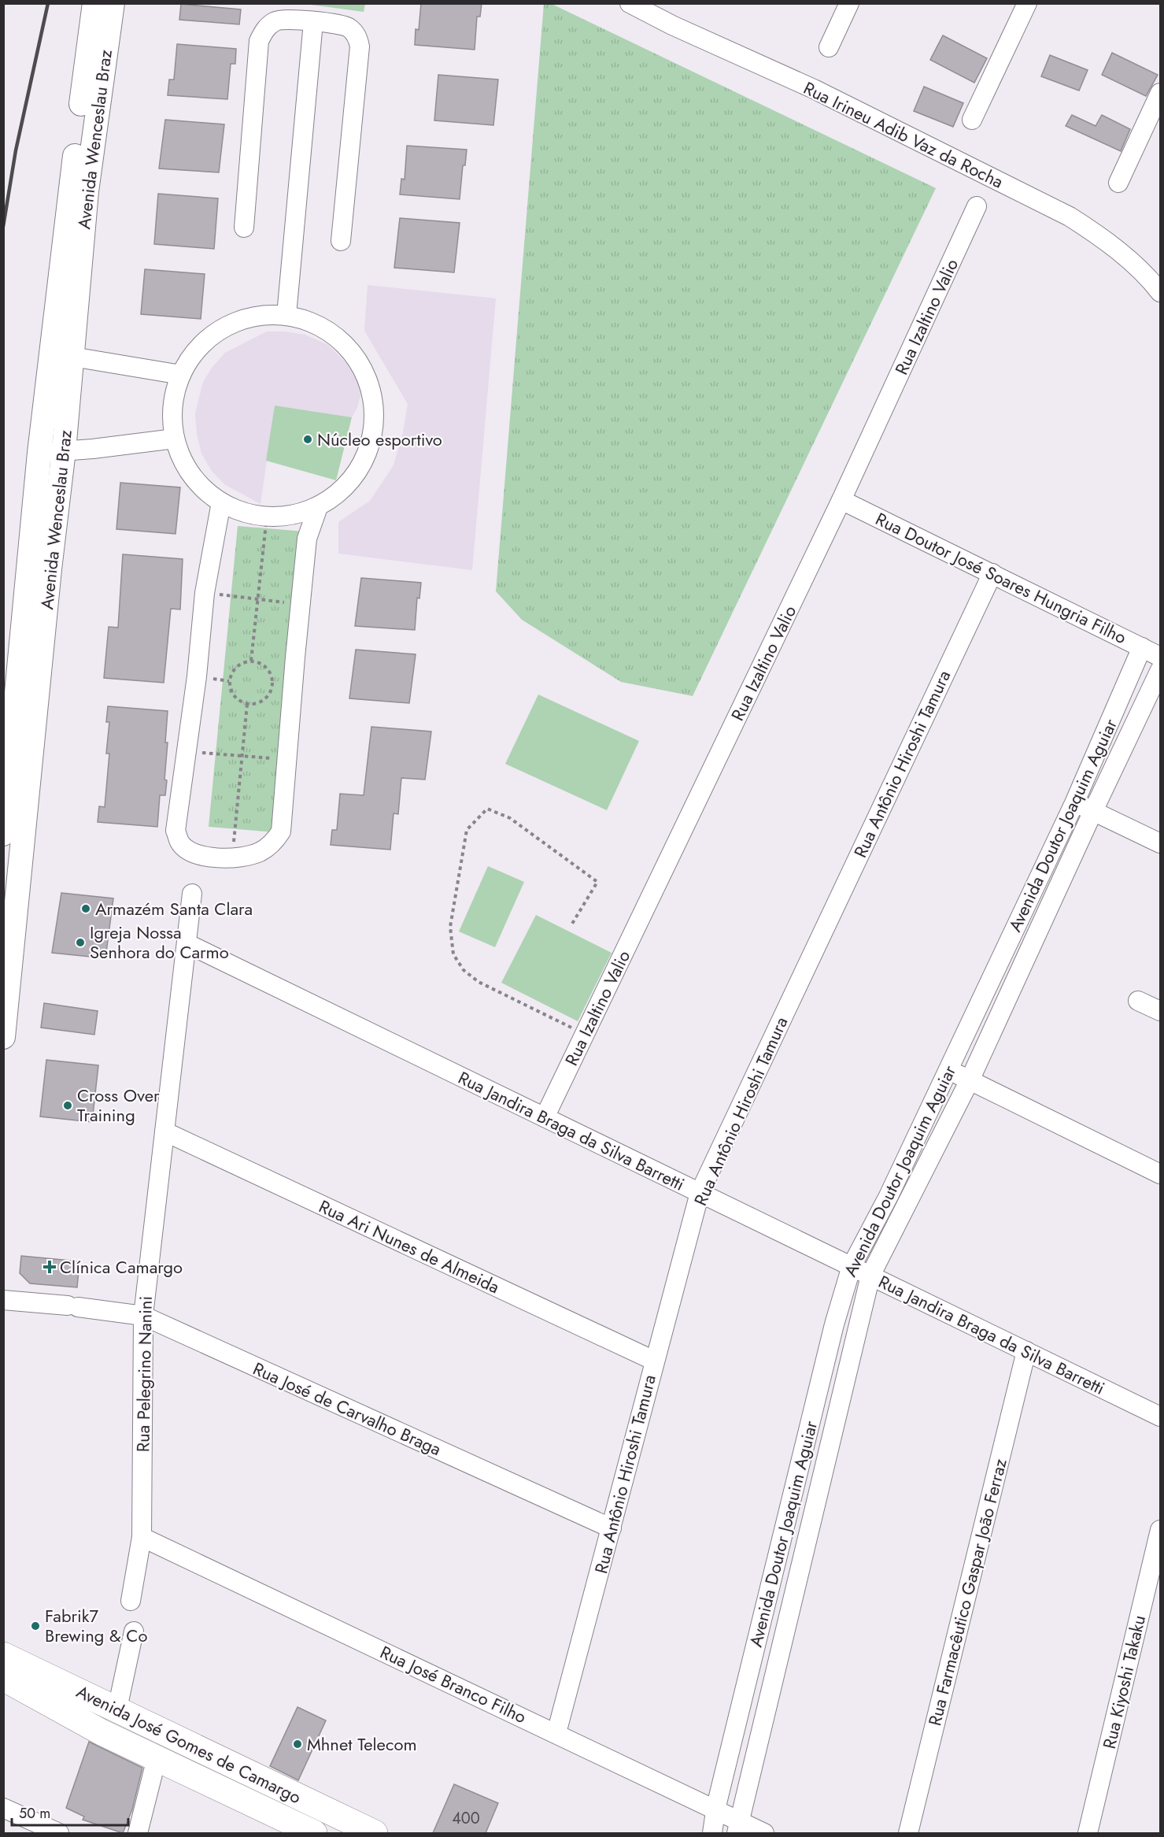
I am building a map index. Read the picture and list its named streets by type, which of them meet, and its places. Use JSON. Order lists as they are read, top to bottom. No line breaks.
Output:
{"streets":{"main road":["Avenida José Gomes de Camargo"],"street":["Rua Irineu Adib Vaz da Rocha","Avenida Wenceslau Braz","Rua Izaltino Valio","Rua Doutor José Soares Hungria Filho","Rua Antônio Hiroshi Tamura","Avenida Doutor Joaquim Aguiar","Rua Jandira Braga da Silva Barretti","Rua Ari Nunes de Almeida","Rua Pelegrino Nanini","Rua José de Carvalho Braga","Rua Farmacêutico Gaspar João Ferraz","Rua Kiyoshi Takaku","Rua José Branco Filho"]},"crossings":[["Rua Izaltino Valio","Rua Doutor José Soares Hungria Filho"],["Rua Izaltino Valio","Rua Jandira Braga da Silva Barretti"],["Rua Doutor José Soares Hungria Filho","Rua Antônio Hiroshi Tamura"],["Rua Doutor José Soares Hungria Filho","Avenida Doutor Joaquim Aguiar"],["Rua Antônio Hiroshi Tamura","Rua Jandira Braga da Silva Barretti"],["Rua Antônio Hiroshi Tamura","Rua Ari Nunes de Almeida"],["Rua Antônio Hiroshi Tamura","Rua José de Carvalho Braga"],["Rua Antônio Hiroshi Tamura","Rua José Branco Filho"],["Avenida Doutor Joaquim Aguiar","Rua Jandira Braga da Silva Barretti"],["Avenida Doutor Joaquim Aguiar","Rua José Branco Filho"],["Rua Jandira Braga da Silva Barretti","Rua Pelegrino Nanini"],["Rua Jandira Braga da Silva Barretti","Rua Farmacêutico Gaspar João Ferraz"],["Rua Ari Nunes de Almeida","Rua Pelegrino Nanini"],["Rua Pelegrino Nanini","Rua José de Carvalho Braga"],["Rua Pelegrino Nanini","Rua José Branco Filho"]],"places":{"other":["Núcleo esportivo","Armazém Santa Clara","Igreja Nossa Senhora do Carmo","Cross Over Training","Fabrik7 Brewing & Co","Mhnet Telecom"],"health":["Clínica Camargo"]},"house_numbers":["400"],"scale_bar":"50 m"}
